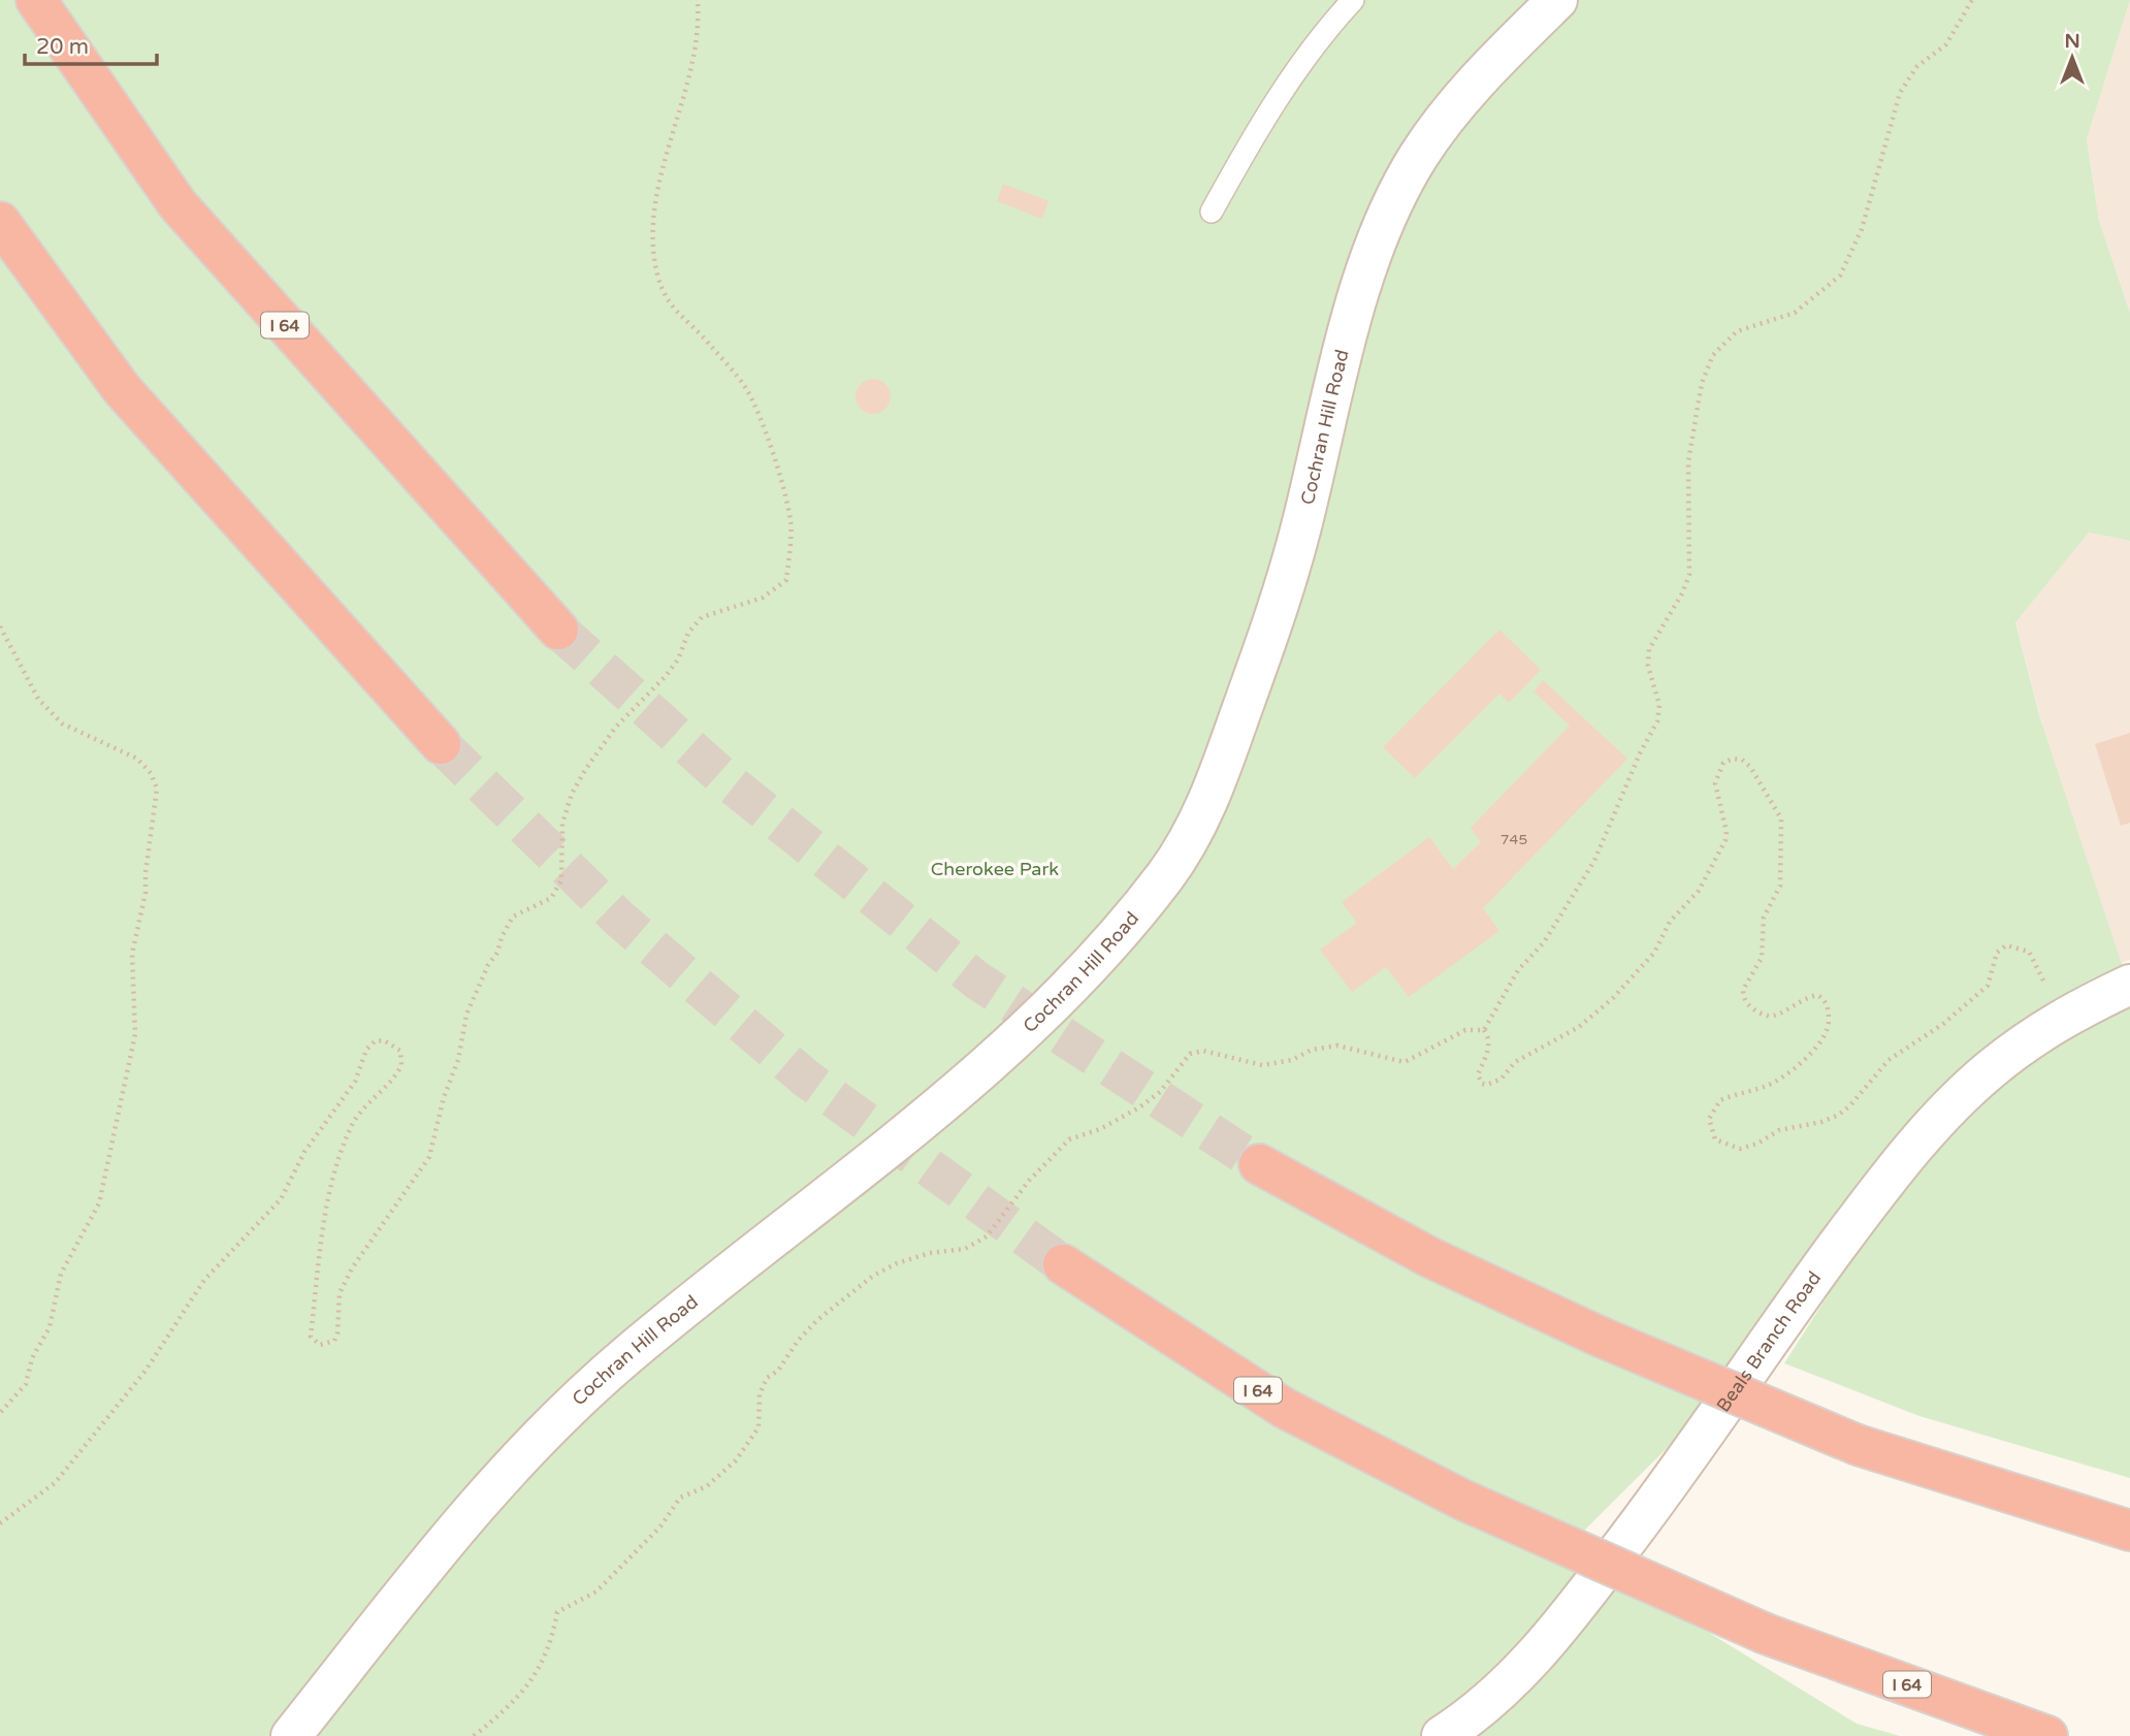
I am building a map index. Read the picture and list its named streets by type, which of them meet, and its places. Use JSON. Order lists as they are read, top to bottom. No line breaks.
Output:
{"streets":{"highway":["I 64"],"street":["Cochran Hill Road","Beals Branch Road"]},"parks":["Cherokee Park"],"house_numbers":["745"],"scale_bar":"20 m","north":"top"}
